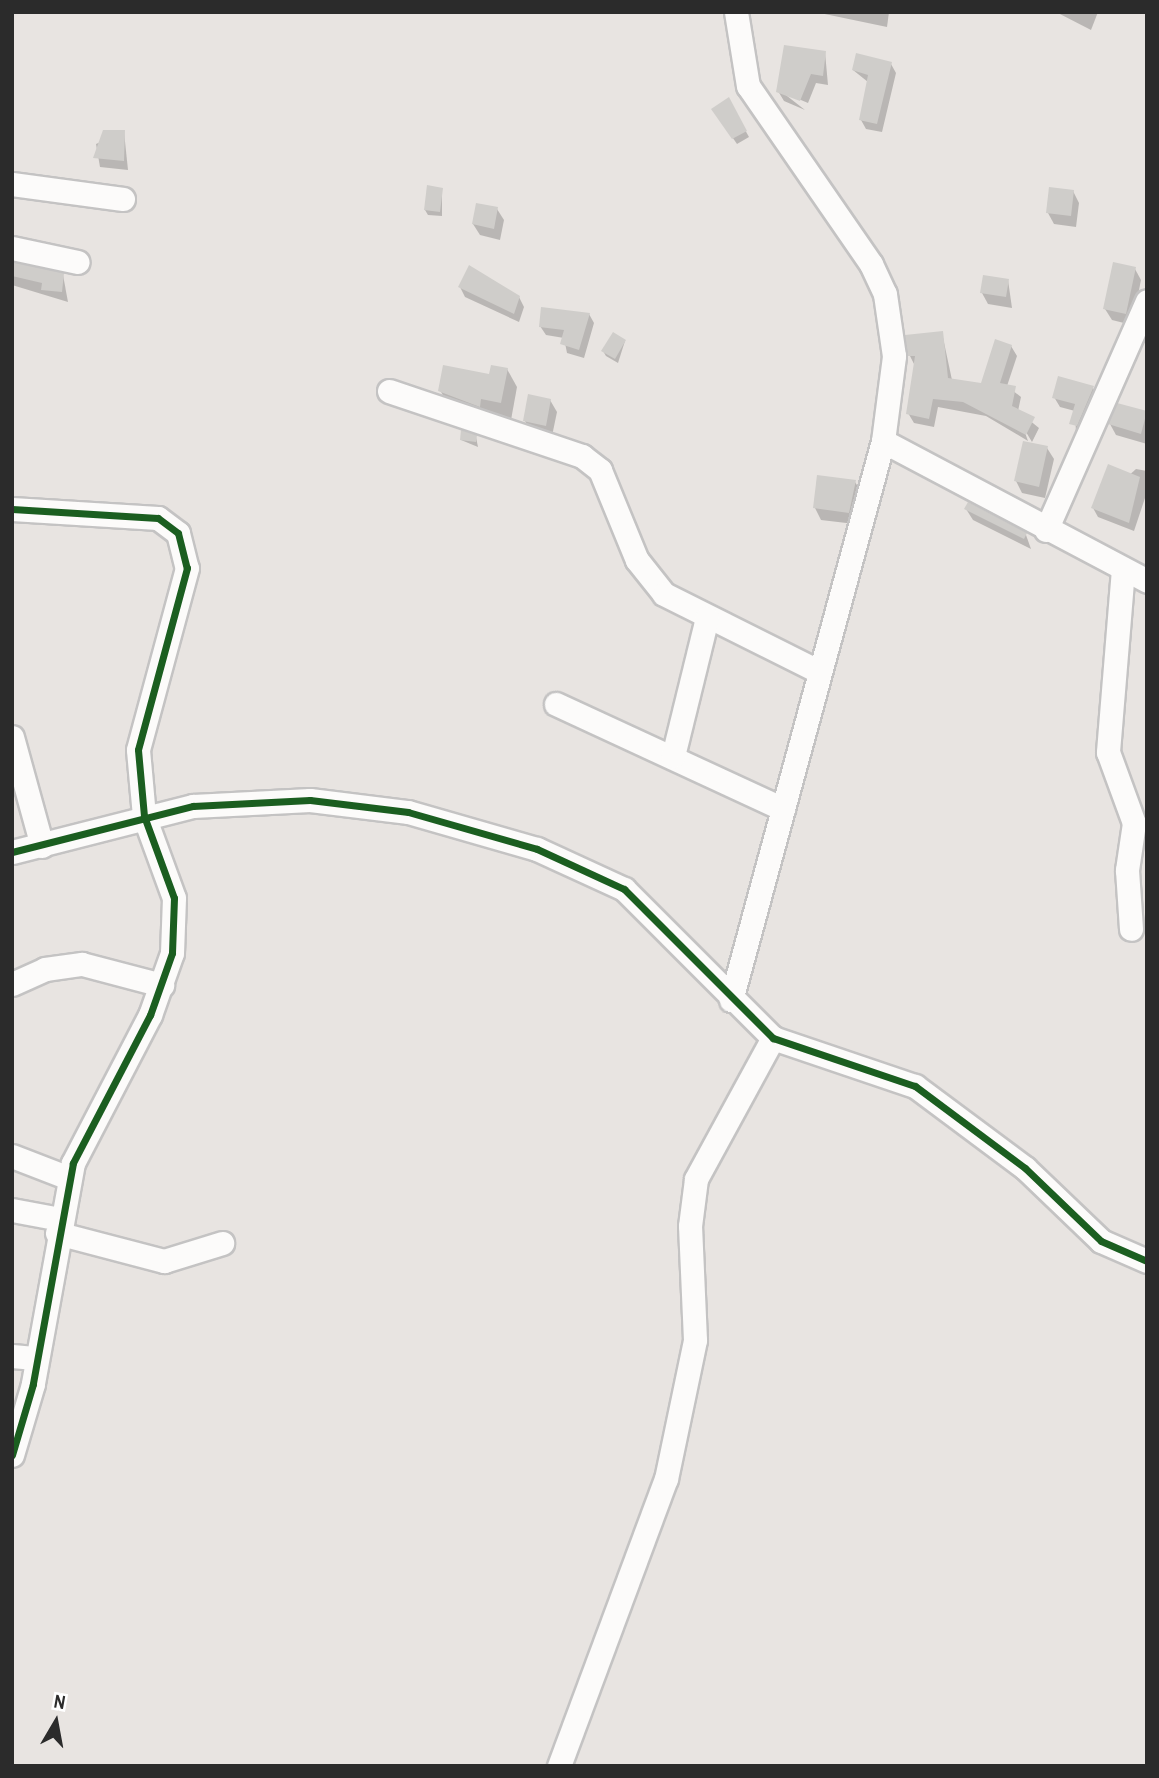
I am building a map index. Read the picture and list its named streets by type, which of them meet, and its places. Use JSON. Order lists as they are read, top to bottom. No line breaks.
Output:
{"north":"top"}
